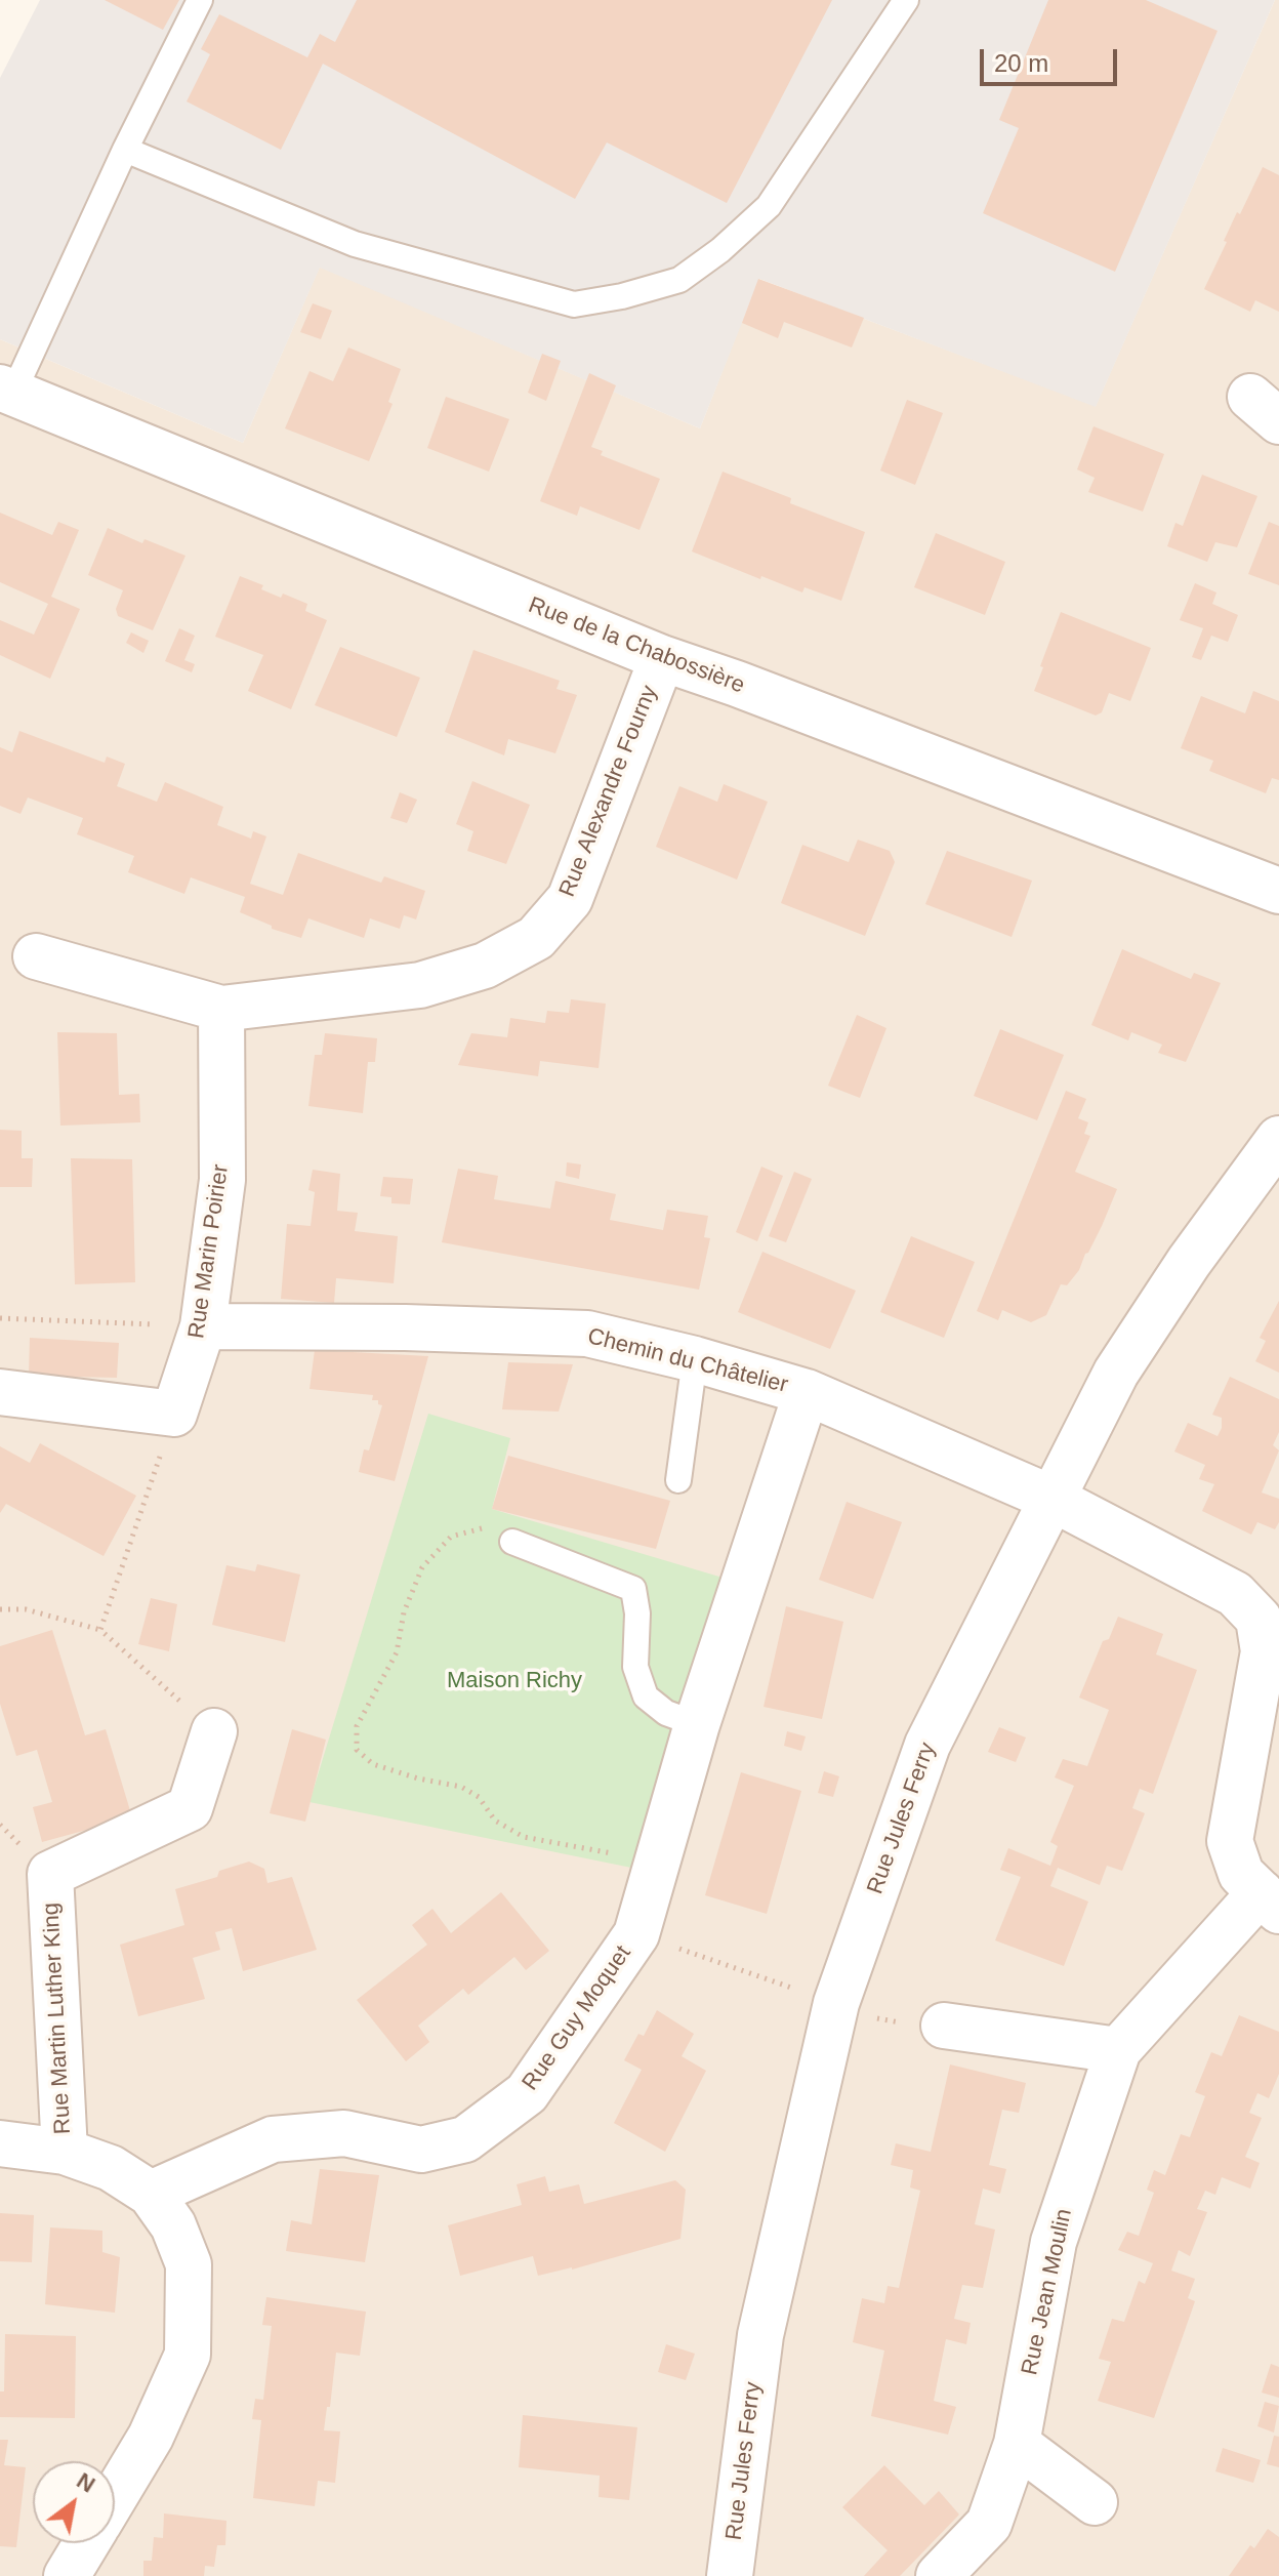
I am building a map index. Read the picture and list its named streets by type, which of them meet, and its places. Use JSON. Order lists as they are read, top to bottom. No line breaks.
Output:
{"streets":{"street":["Rue de la Chabossière","Rue Alexandre Fourny","Rue Marin Poirier","Chemin du Châtelier","Rue Jules Ferry","Rue Martin Luther King","Rue Guy Moquet","Rue Jean Moulin"]},"crossings":[["Rue de la Chabossière","Rue Alexandre Fourny"],["Rue Alexandre Fourny","Rue Marin Poirier"],["Rue Marin Poirier","Chemin du Châtelier"],["Chemin du Châtelier","Rue Jules Ferry"],["Chemin du Châtelier","Rue Guy Moquet"],["Chemin du Châtelier","Rue Jean Moulin"],["Rue Jules Ferry","Rue Guy Moquet"]],"parks":["Maison Richy"],"scale_bar":"20 m","north":"top right"}
